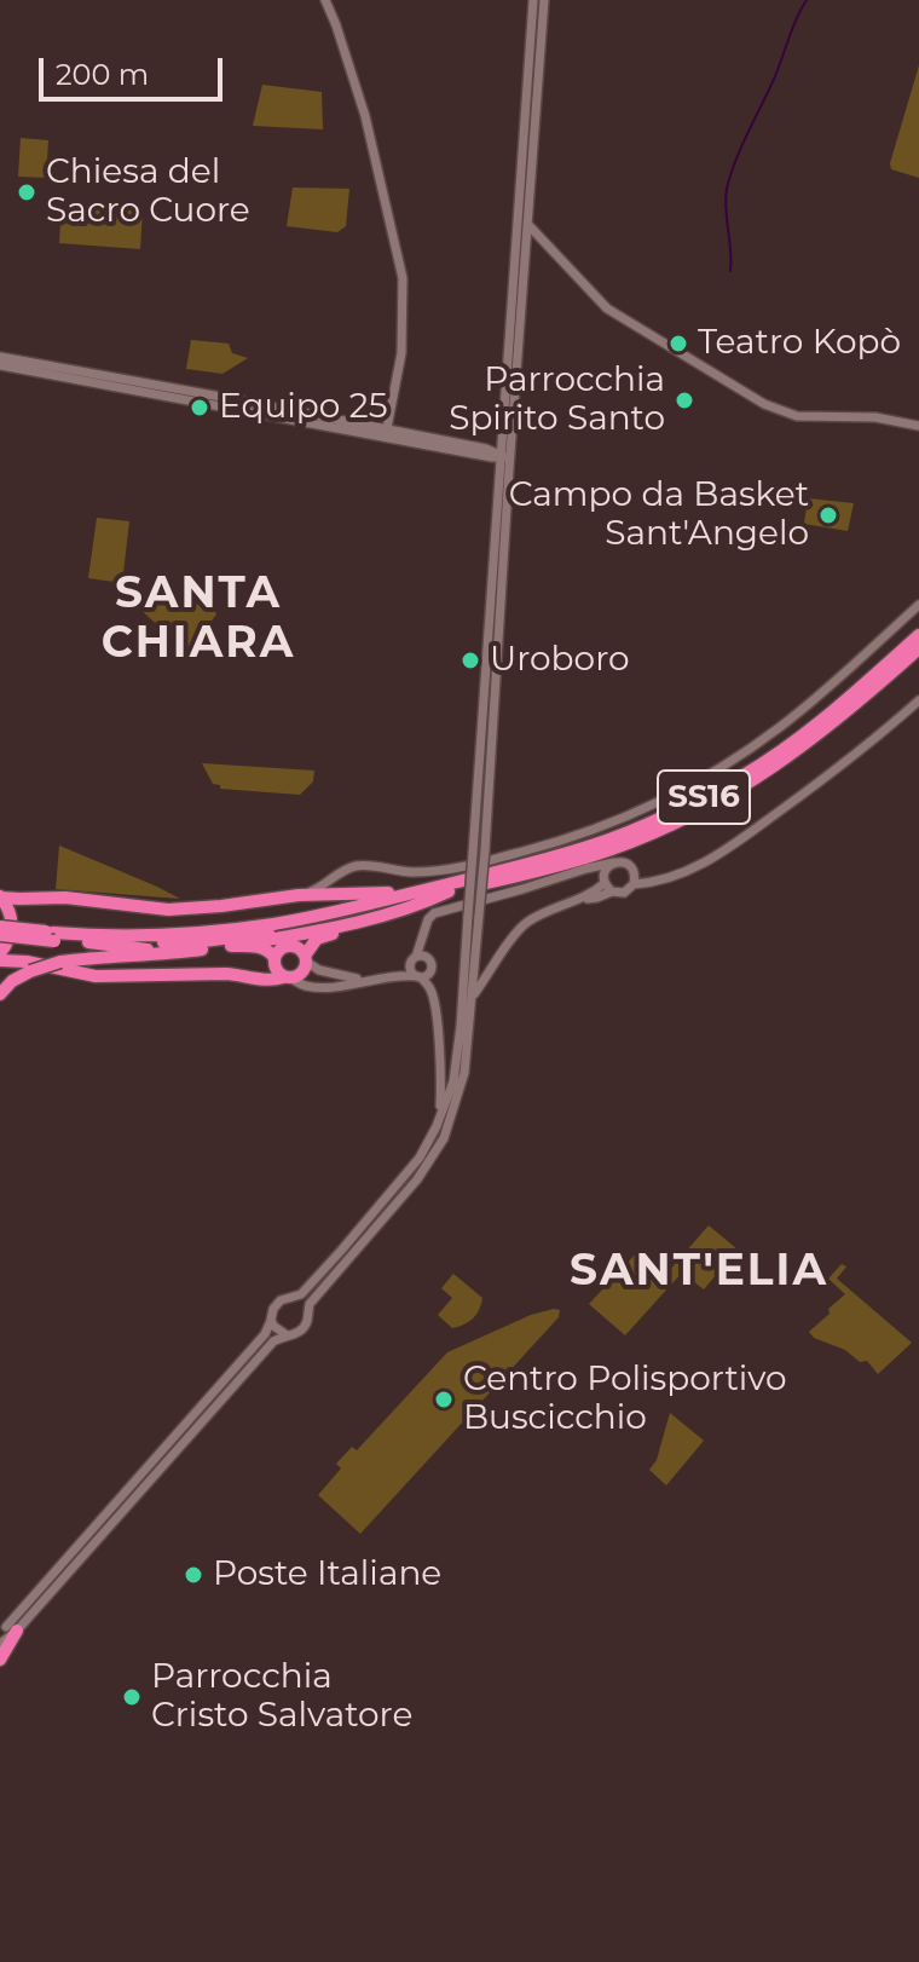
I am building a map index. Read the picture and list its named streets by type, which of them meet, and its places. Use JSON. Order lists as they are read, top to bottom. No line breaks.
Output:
{"streets":{"highway":["SS16"]},"districts":["SANTA CHIARA","SANT'ELIA"],"places":["Chiesa del Sacro Cuore","Teatro Kopò","Parrocchia Spirito Santo","Equipo 25","Campo da Basket Sant'Angelo","Uroboro","Centro Polisportivo Buscicchio","Poste Italiane","Parrocchia Cristo Salvatore"],"scale_bar":"200 m"}
